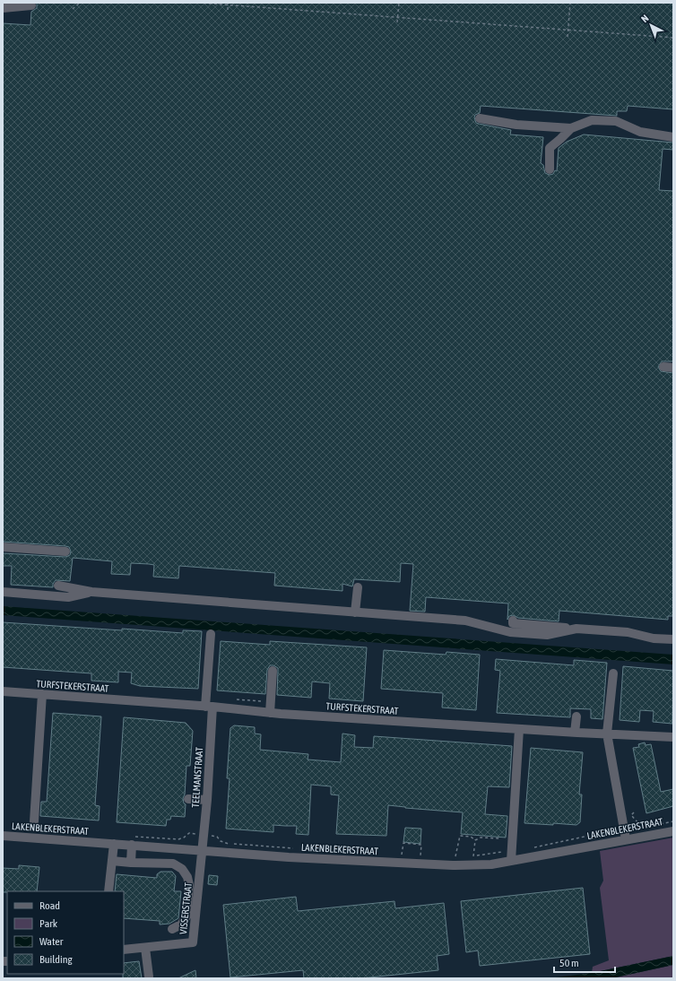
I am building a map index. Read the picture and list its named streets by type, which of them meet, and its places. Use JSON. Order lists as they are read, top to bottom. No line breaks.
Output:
{"streets":{"street":["TURFSTEKERSTRAAT","TEELMANSTRAAT","LAKENBLEKERSTRAAT","VISSERSTRAAT"]},"crossings":[["TURFSTEKERSTRAAT","TEELMANSTRAAT"],["TEELMANSTRAAT","LAKENBLEKERSTRAAT"],["TEELMANSTRAAT","VISSERSTRAAT"],["LAKENBLEKERSTRAAT","VISSERSTRAAT"]],"legend":["Road","Park","Water","Building"],"scale_bar":"50 m","north":"top left"}
